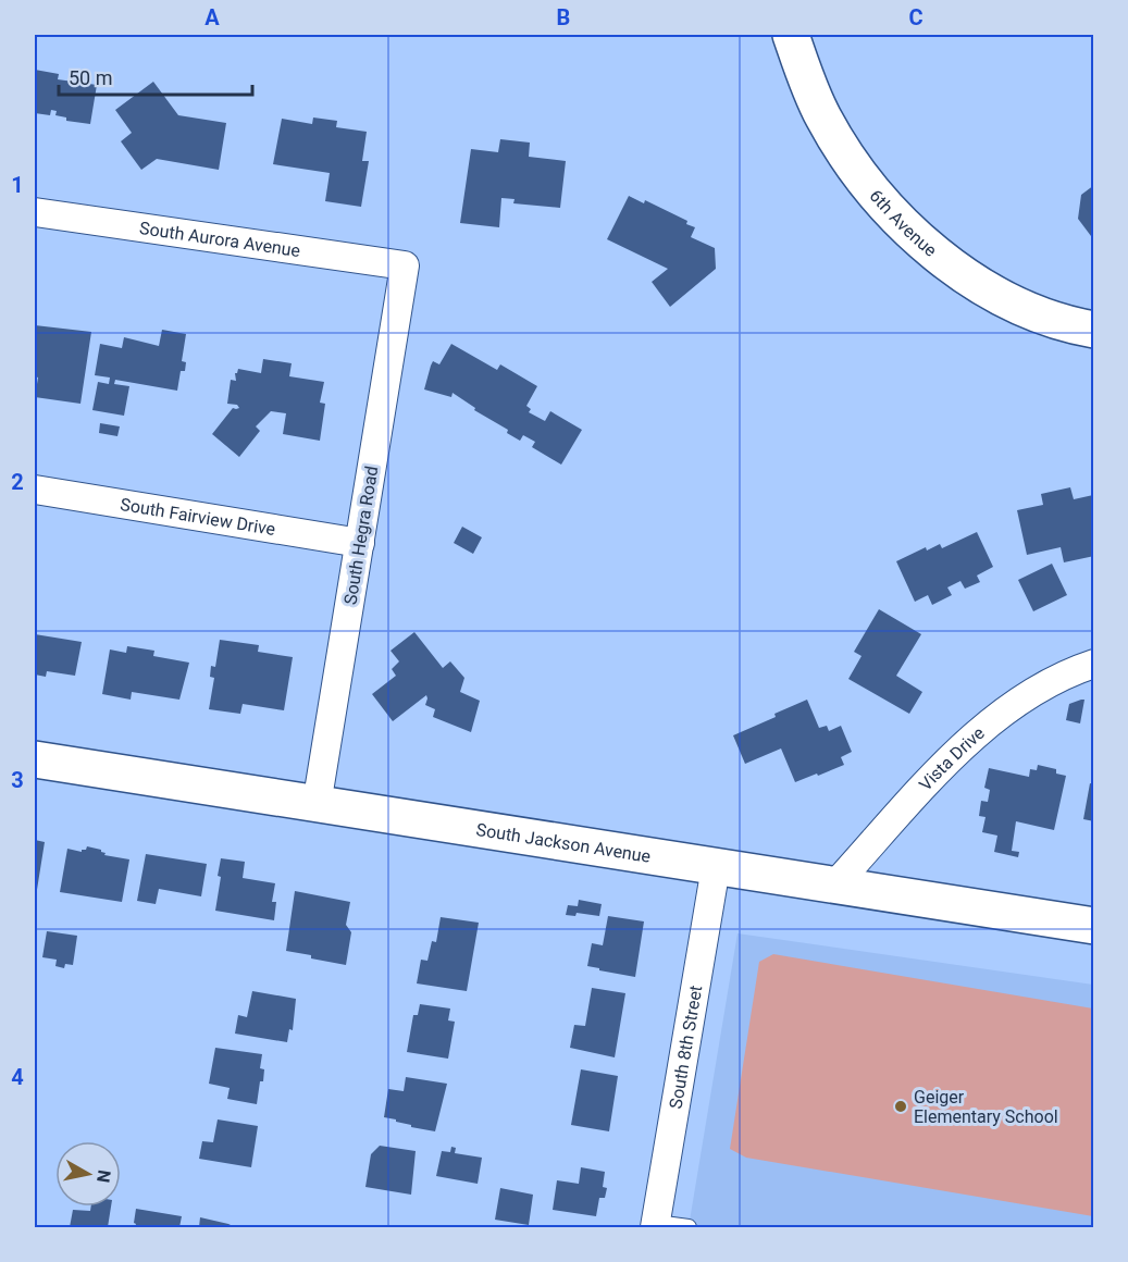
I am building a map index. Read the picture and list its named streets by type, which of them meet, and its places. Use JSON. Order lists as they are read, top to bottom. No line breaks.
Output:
{"streets":{"main road":["6th Avenue","South Jackson Avenue"],"street":["South Aurora Avenue","South Fairview Drive","South Hegra Road","Vista Drive","South 8th Street"]},"crossings":[["South Aurora Avenue","South Hegra Road"],["South Fairview Drive","South Hegra Road"],["South Hegra Road","South Jackson Avenue"],["Vista Drive","South Jackson Avenue"],["South Jackson Avenue","South 8th Street"]],"places":["Geiger Elementary School"],"scale_bar":"50 m","north":"right","grid":{"columns":["A","B","C"],"rows":["1","2","3","4"]}}
